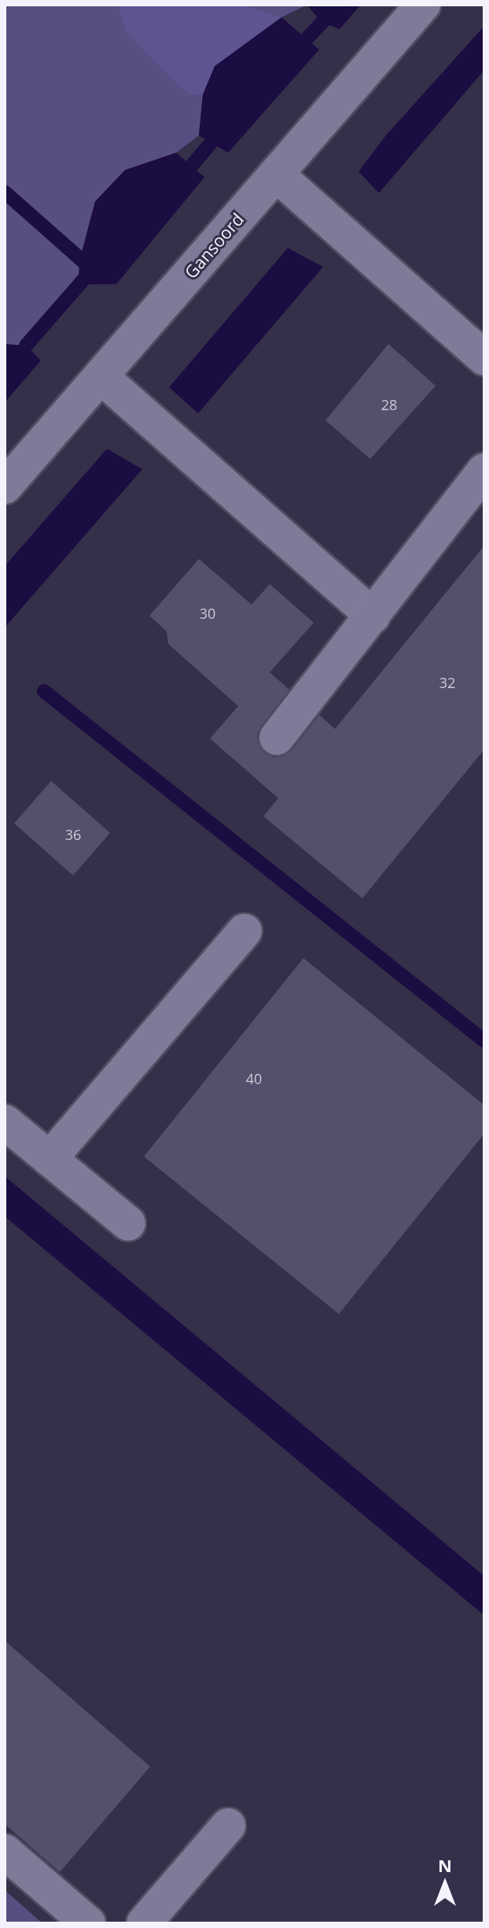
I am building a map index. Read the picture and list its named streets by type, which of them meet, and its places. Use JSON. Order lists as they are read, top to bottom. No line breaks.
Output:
{"streets":{"street":["Gansoord"]},"house_numbers":["28","30","32","36","40"],"north":"top"}
